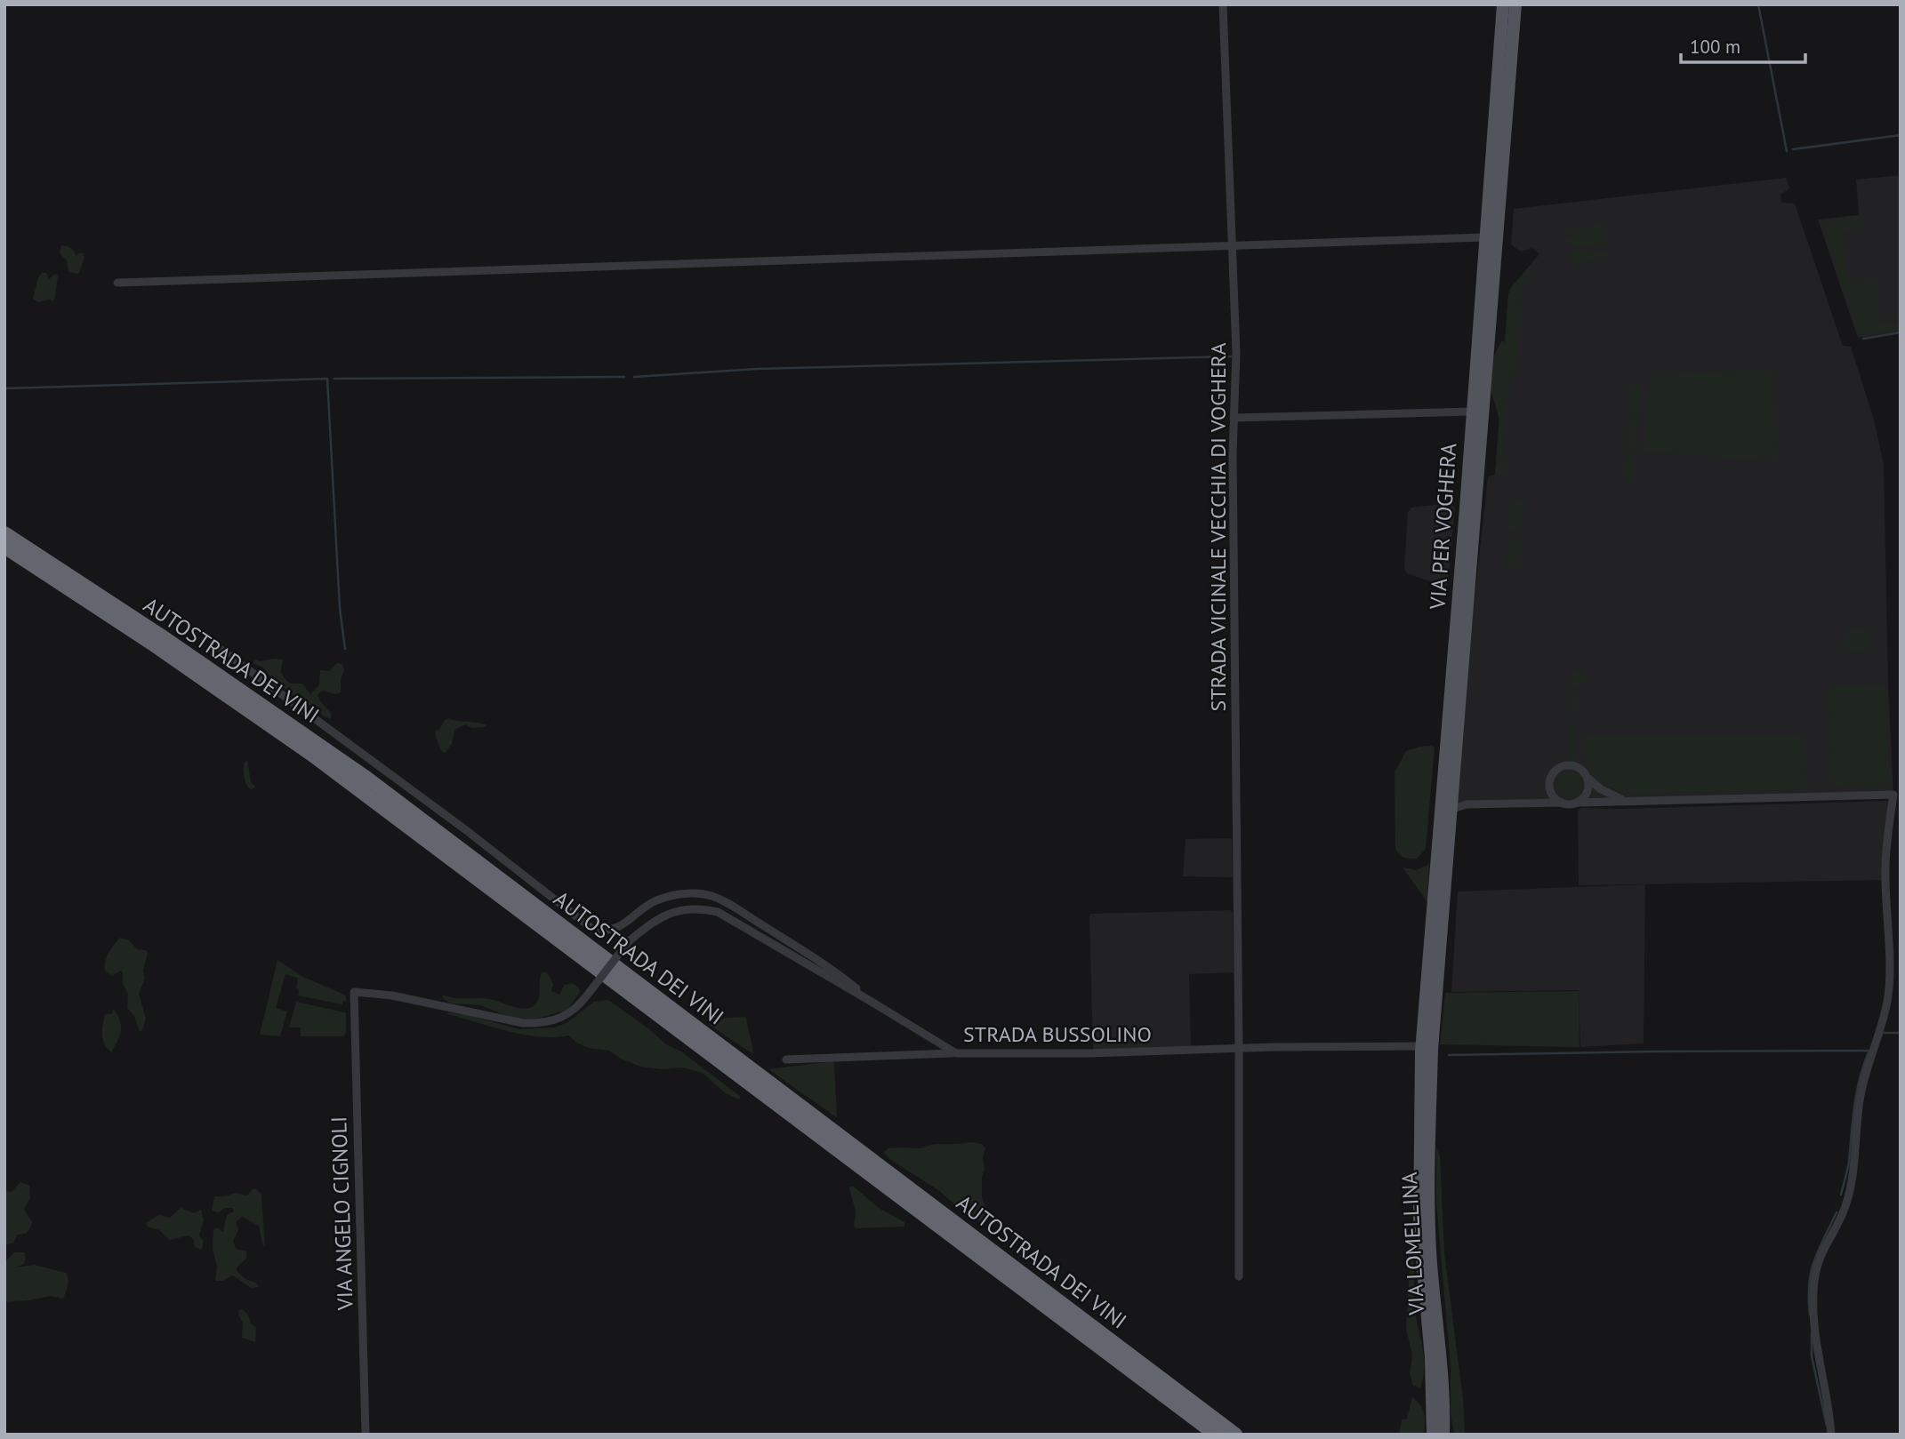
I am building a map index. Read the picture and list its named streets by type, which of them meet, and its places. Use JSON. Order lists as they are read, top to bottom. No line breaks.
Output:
{"streets":{"highway":["AUTOSTRADA DEI VINI"],"main road":["VIA PER VOGHERA","VIA LOMELLINA"],"street":["STRADA VICINALE VECCHIA DI VOGHERA","STRADA BUSSOLINO","VIA ANGELO CIGNOLI"]},"crossings":[["VIA PER VOGHERA","STRADA BUSSOLINO"],["VIA PER VOGHERA","VIA LOMELLINA"],["STRADA VICINALE VECCHIA DI VOGHERA","STRADA BUSSOLINO"],["STRADA BUSSOLINO","VIA ANGELO CIGNOLI"],["STRADA BUSSOLINO","VIA LOMELLINA"]],"scale_bar":"100 m"}
